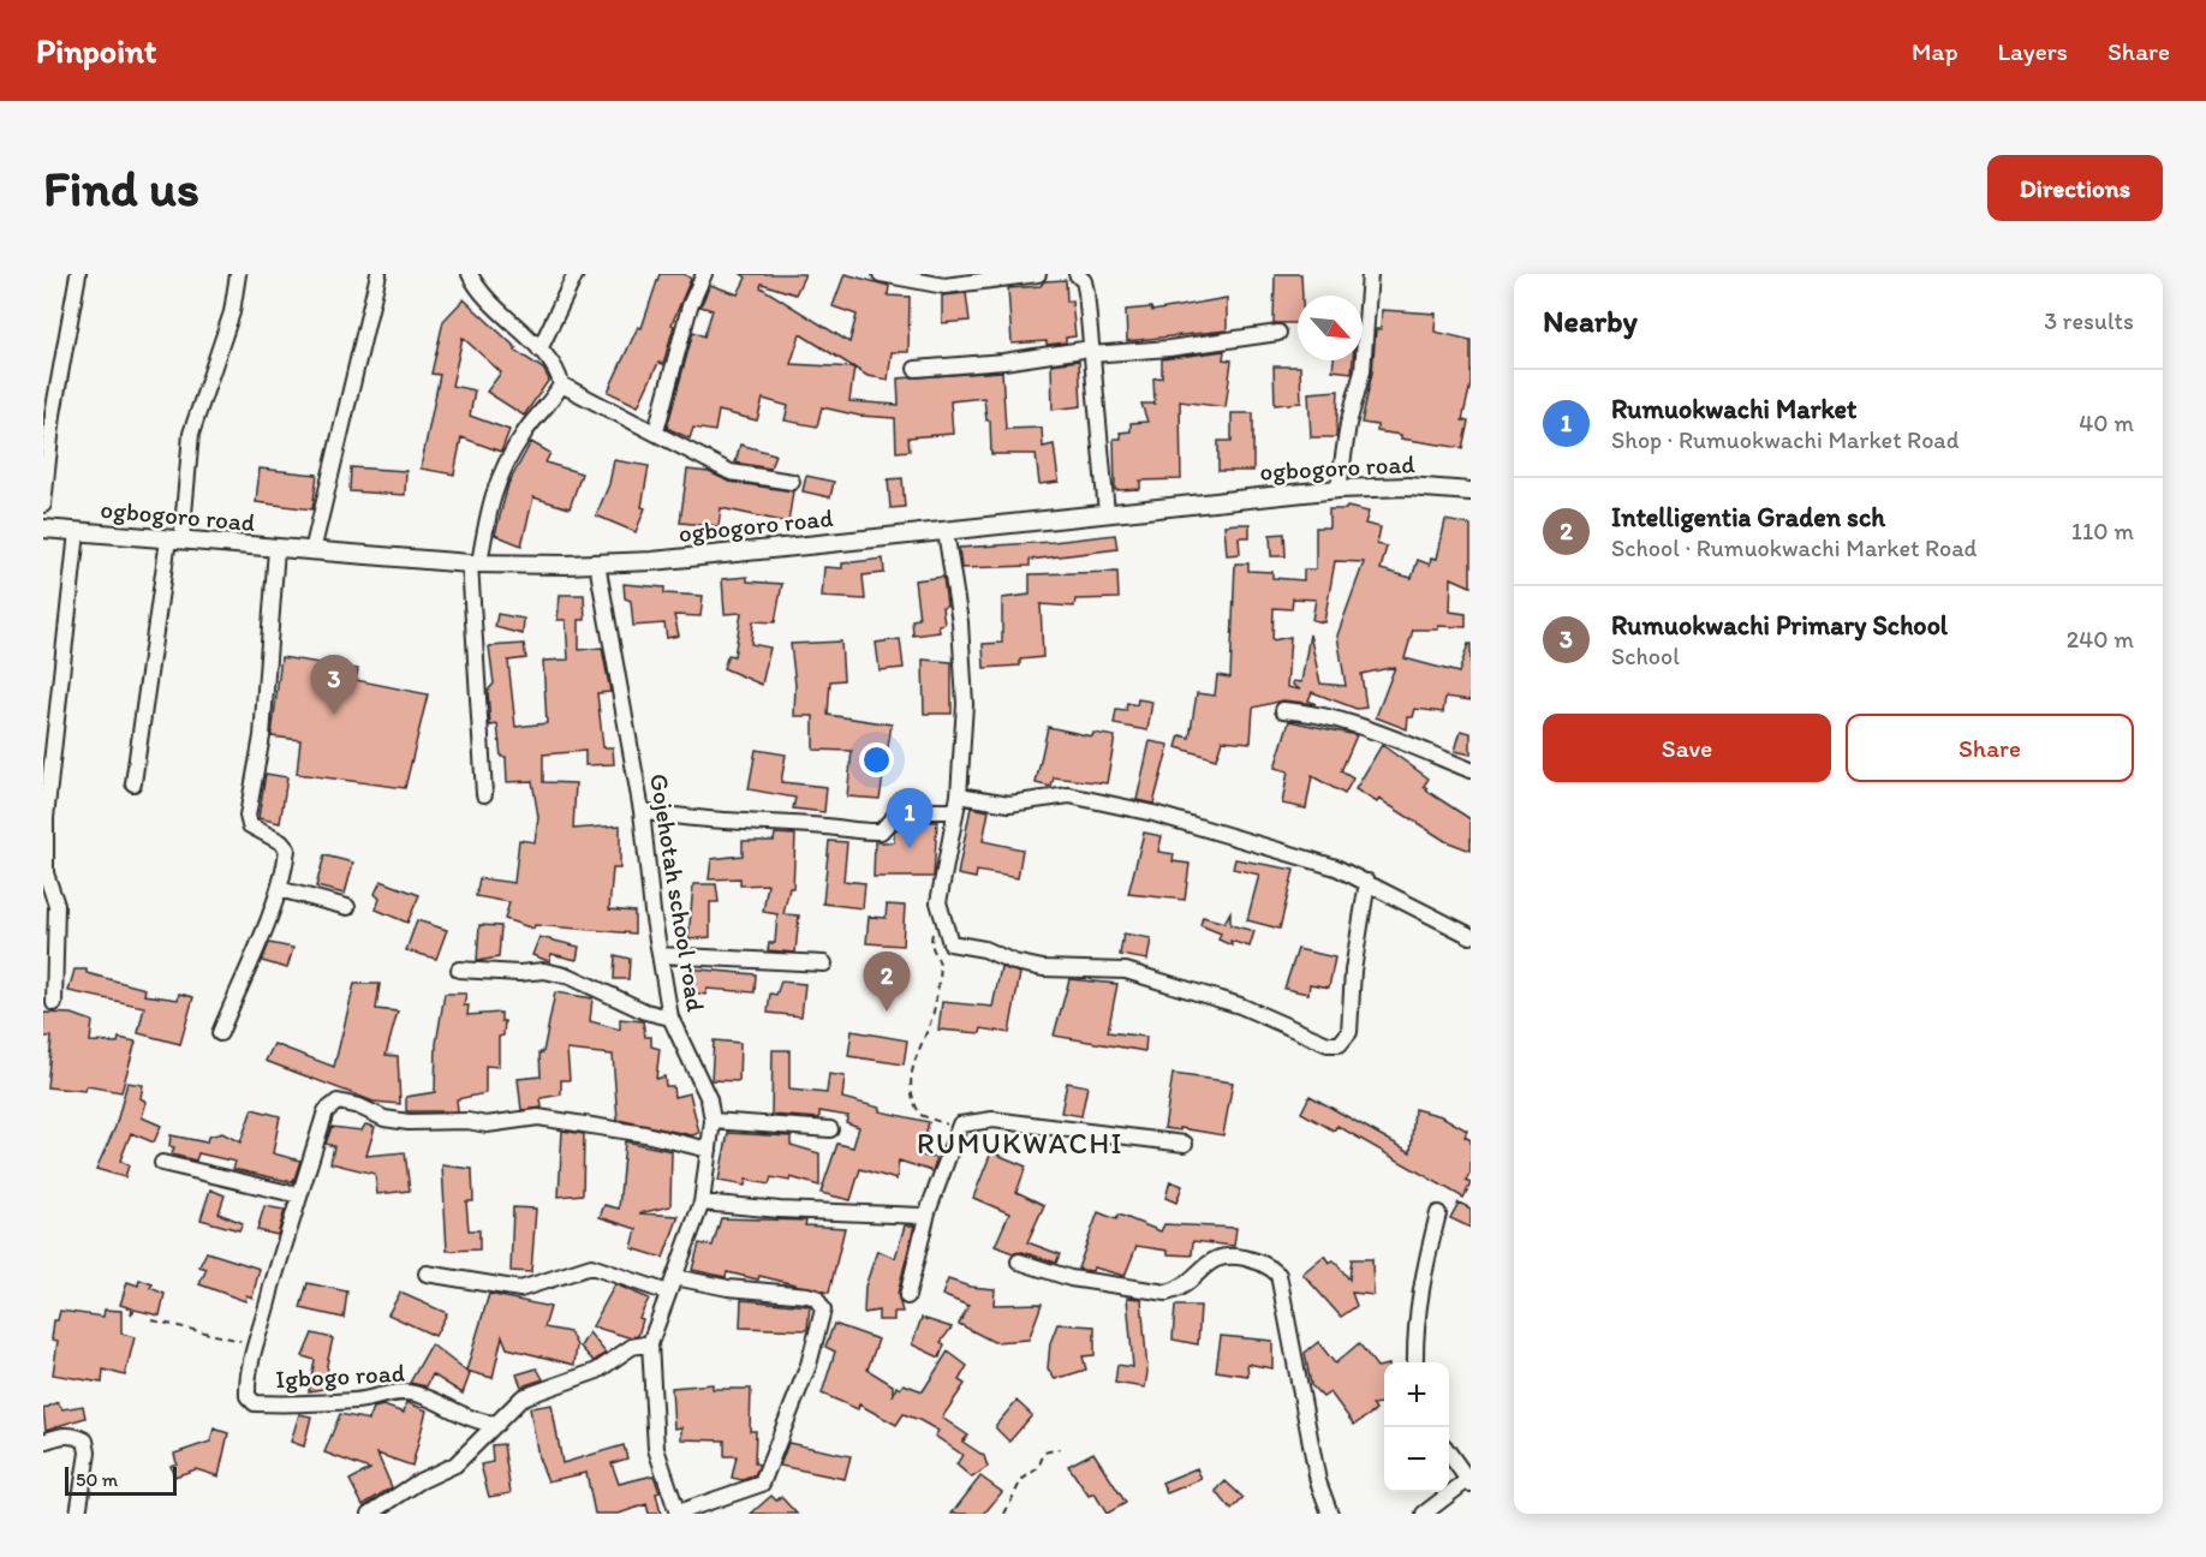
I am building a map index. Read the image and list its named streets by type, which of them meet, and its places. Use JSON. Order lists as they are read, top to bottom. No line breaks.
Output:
{"streets":{"street":["ogbogoro road","Gojehotah school road","Igbogo road"]},"crossings":[["ogbogoro road","Gojehotah school road"],["Gojehotah school road","Igbogo road"]],"districts":["RUMUKWACHI"],"scale_bar":"50 m","north":"bottom right","page":{"header":"Pinpoint","nav":["Map","Layers","Share"],"buttons":["Directions",["Save","Share"]],"title":"Find us","heading":["Nearby","3 results"],"list":[{"mark":"1","name":"Rumuokwachi Market","note":"Shop · Rumuokwachi Market Road","value":"40 m"},{"mark":"2","name":"Intelligentia Graden sch","note":"School · Rumuokwachi Market Road","value":"110 m"},{"mark":"3","name":"Rumuokwachi Primary School","note":"School","value":"240 m"}],"pins":["3","1","2"],"map_buttons":["+","−"],"scale":"50 m"}}
